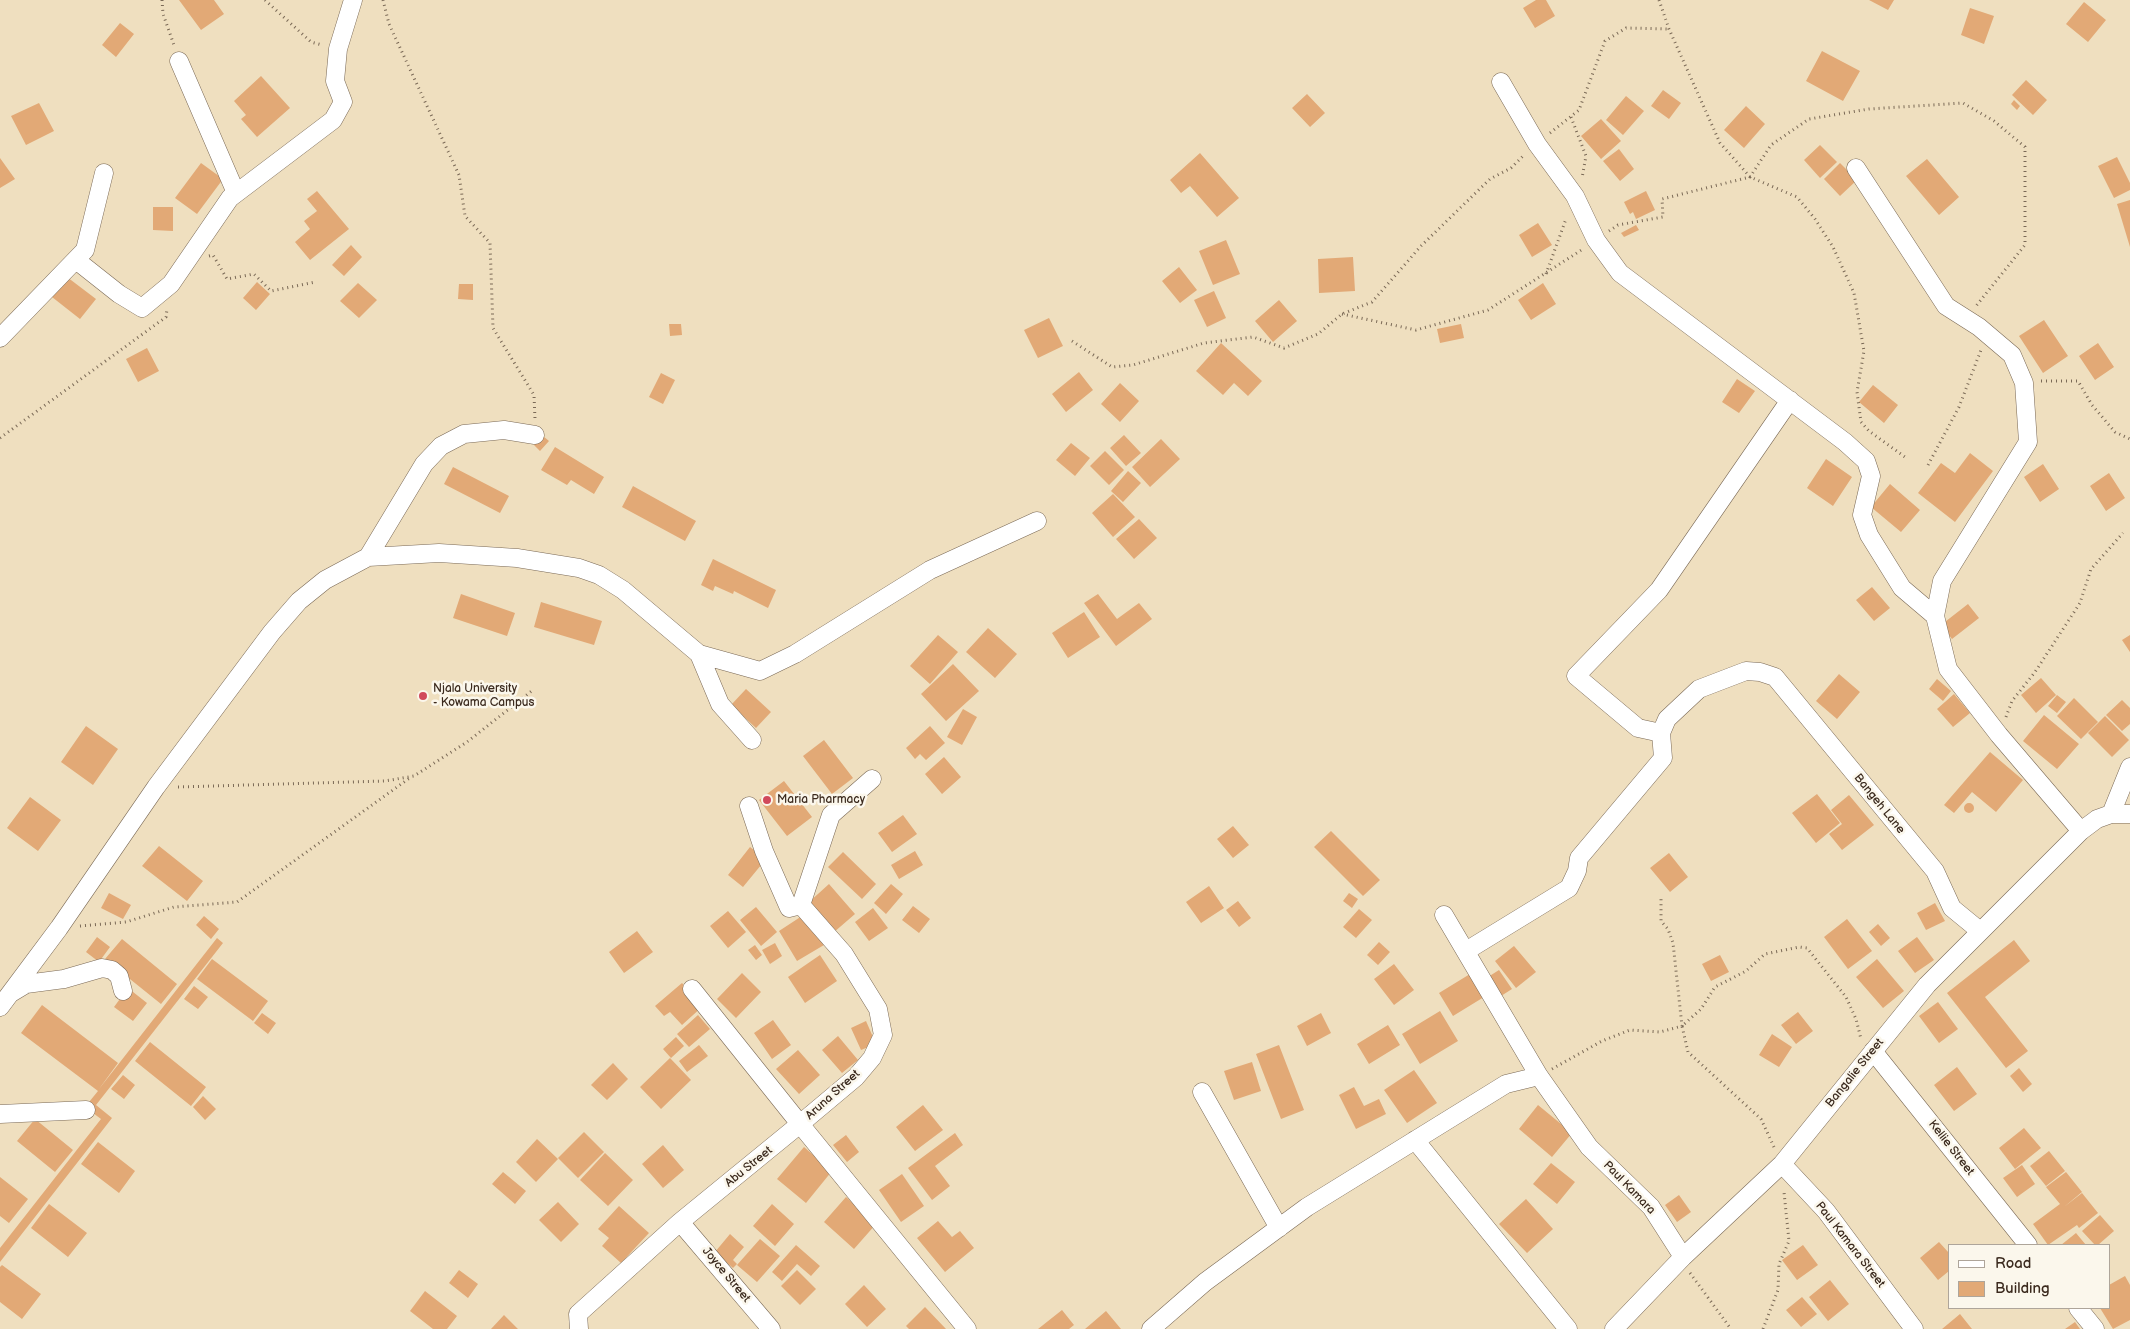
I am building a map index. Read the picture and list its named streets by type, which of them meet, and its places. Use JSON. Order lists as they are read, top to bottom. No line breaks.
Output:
{"streets":{"street":["Bangeh Lane","Bangalie Street","Aruna Street","Kellie Street","Abu Street","Paul Kamara","Paul Kamara Street","Joyce Street"]},"crossings":[["Bangeh Lane","Bangalie Street"],["Bangalie Street","Kellie Street"],["Bangalie Street","Paul Kamara"],["Bangalie Street","Paul Kamara Street"],["Aruna Street","Abu Street"],["Abu Street","Joyce Street"]],"places":["Njala University - Kowama Campus","Maria Pharmacy"],"legend":["Road","Building"]}
